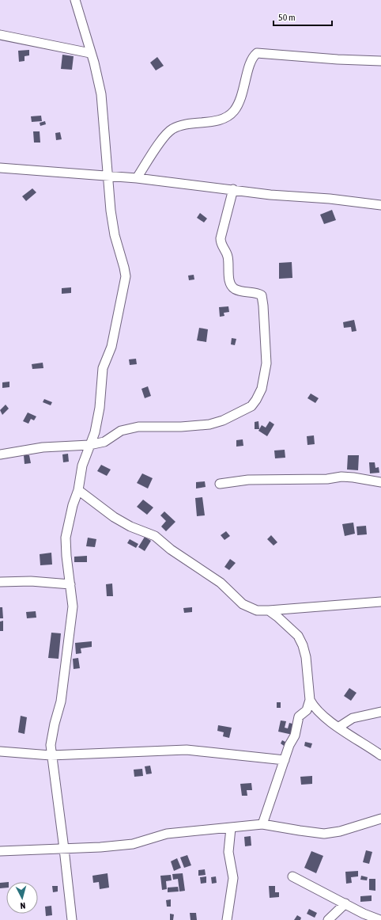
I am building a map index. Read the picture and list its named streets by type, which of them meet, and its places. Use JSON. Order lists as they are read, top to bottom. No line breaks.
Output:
{"scale_bar":"50 m","north":"bottom"}
